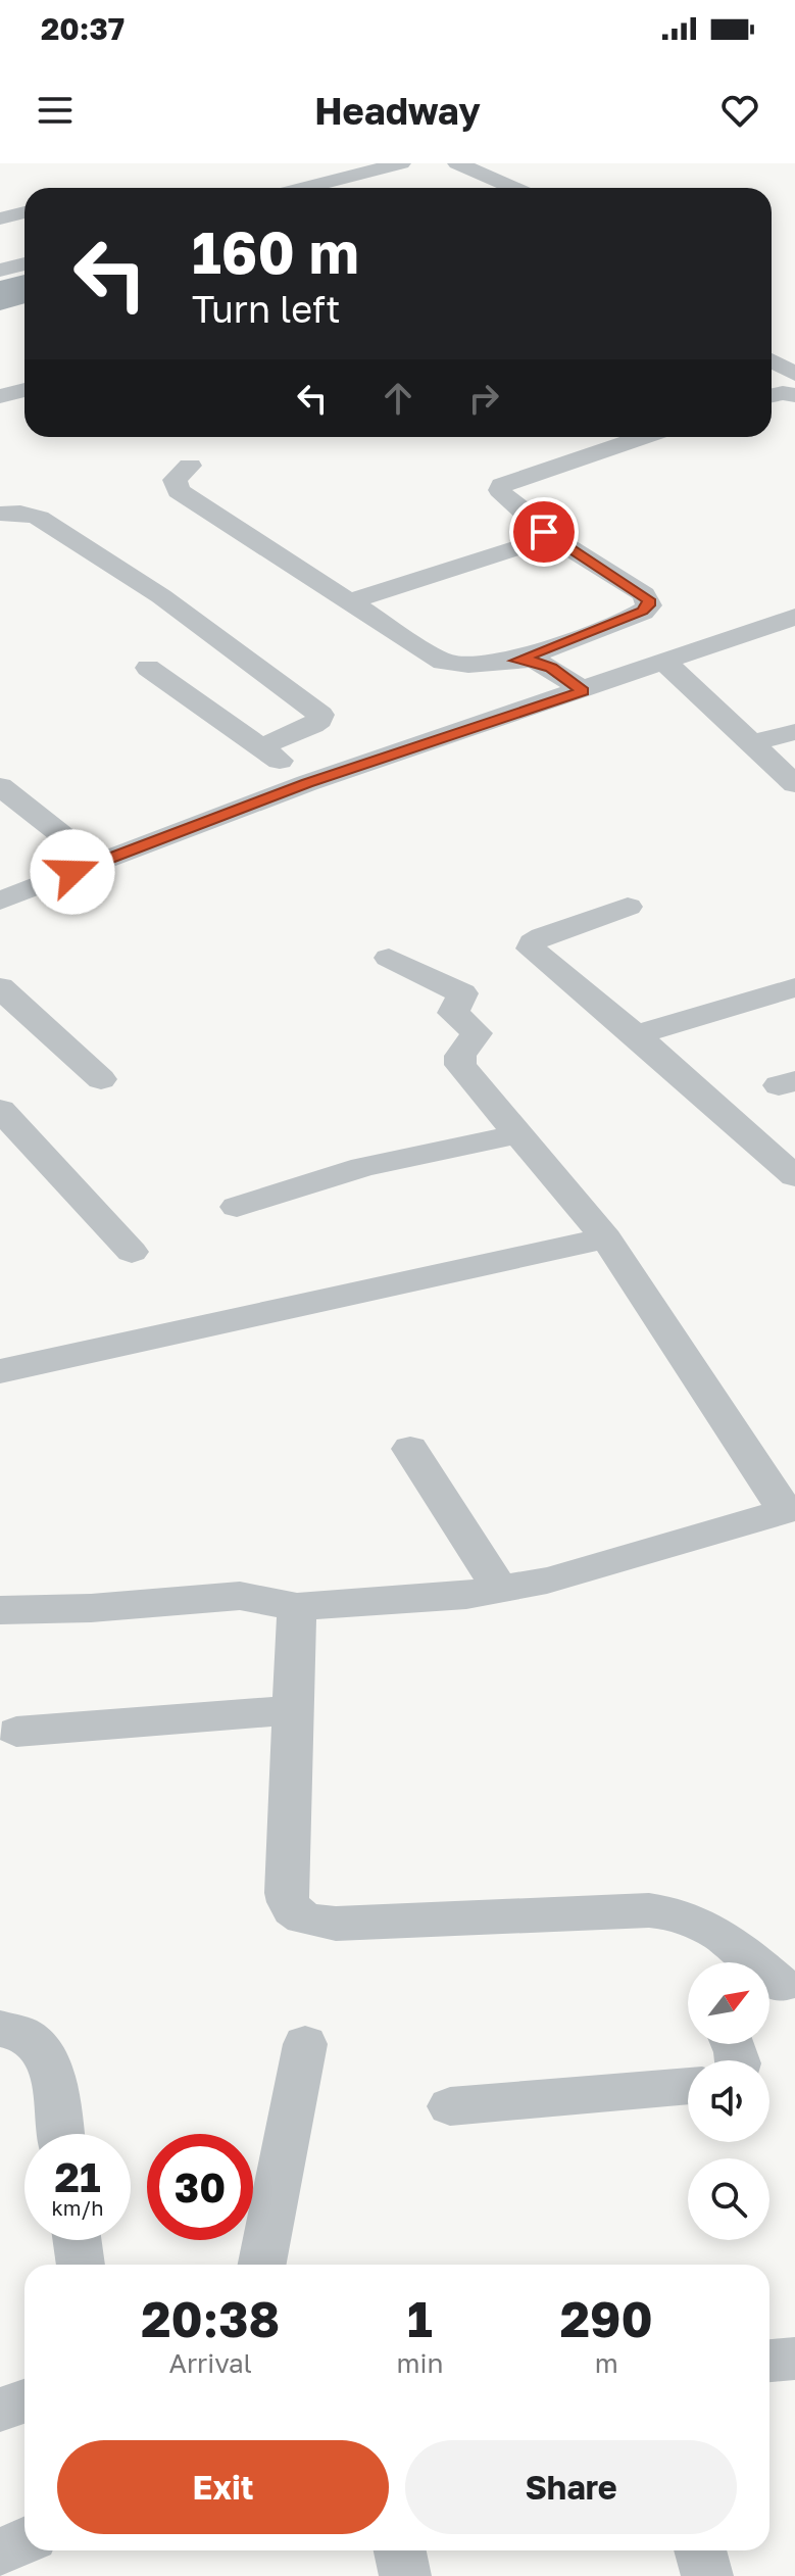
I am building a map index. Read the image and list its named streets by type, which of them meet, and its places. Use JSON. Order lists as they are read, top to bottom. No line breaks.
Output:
{"north":"top right","page":{"status":"20:37","header":"Headway","turn":["160 m","Turn left"],"speed":"21 km/h","limit":"30","eta":["20:38","Arrival","1","min","290","m"],"buttons":["Exit","Share"]}}
